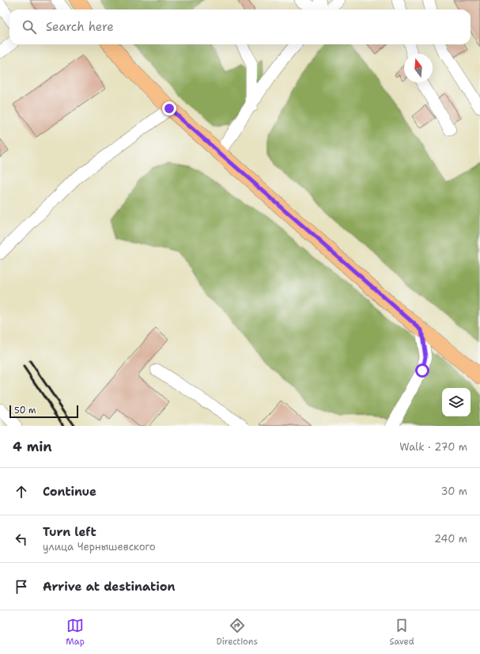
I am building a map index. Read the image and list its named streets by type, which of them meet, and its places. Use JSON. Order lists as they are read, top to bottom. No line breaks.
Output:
{"scale_bar":"50 m","north":"top","page":{"search":"Search here","scale":"50 m","heading":["4 min","Walk · 270 m"],"list":[["Continue","30 m"],["Turn left","улица Чернышевского","240 m"],"Arrive at destination"],"nav":["Map","Directions","Saved"]}}
